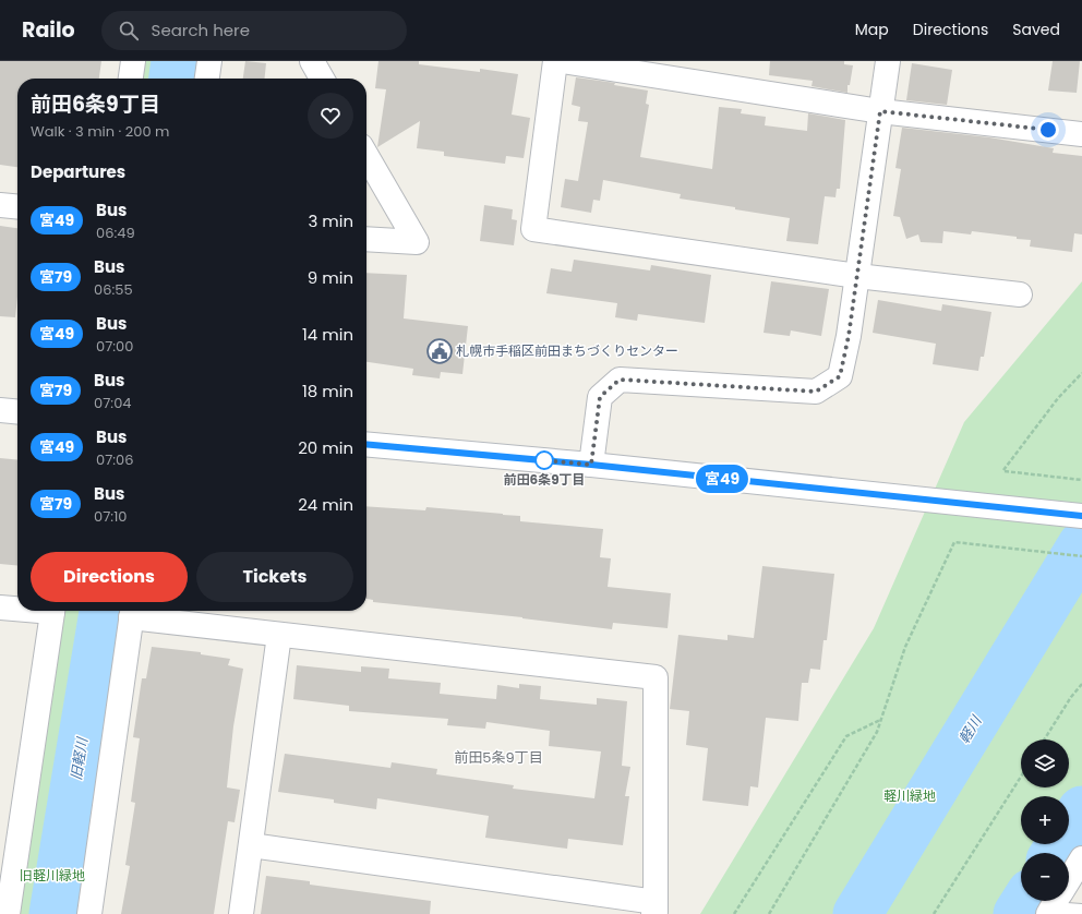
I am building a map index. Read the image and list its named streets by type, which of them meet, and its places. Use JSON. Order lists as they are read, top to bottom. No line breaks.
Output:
{"districts":["前田5条9丁目"],"water":["軽川","旧軽川"],"parks":["軽川緑地","旧軽川緑地"],"places":{"public building":["札幌市手稲区前田まちづくりセンター"],"other":["前田6条9丁目"]},"lines":["bus line 宮49"],"page":{"header":"Railo","search":"Search here","nav":["Map","Directions","Saved"],"on_map":"宮49","heading":[["前田6条9丁目","Walk · 3 min · 200 m"],"Departures"],"list":[{"mark":"宮49","name":"Bus","note":"06:49","value":"3 min"},{"mark":"宮79","name":"Bus","note":"06:55","value":"9 min"},{"mark":"宮49","name":"Bus","note":"07:00","value":"14 min"},{"mark":"宮79","name":"Bus","note":"07:04","value":"18 min"},{"mark":"宮49","name":"Bus","note":"07:06","value":"20 min"},{"mark":"宮79","name":"Bus","note":"07:10","value":"24 min"}],"buttons":["Directions","Tickets"],"map_buttons":["+","−"]}}
